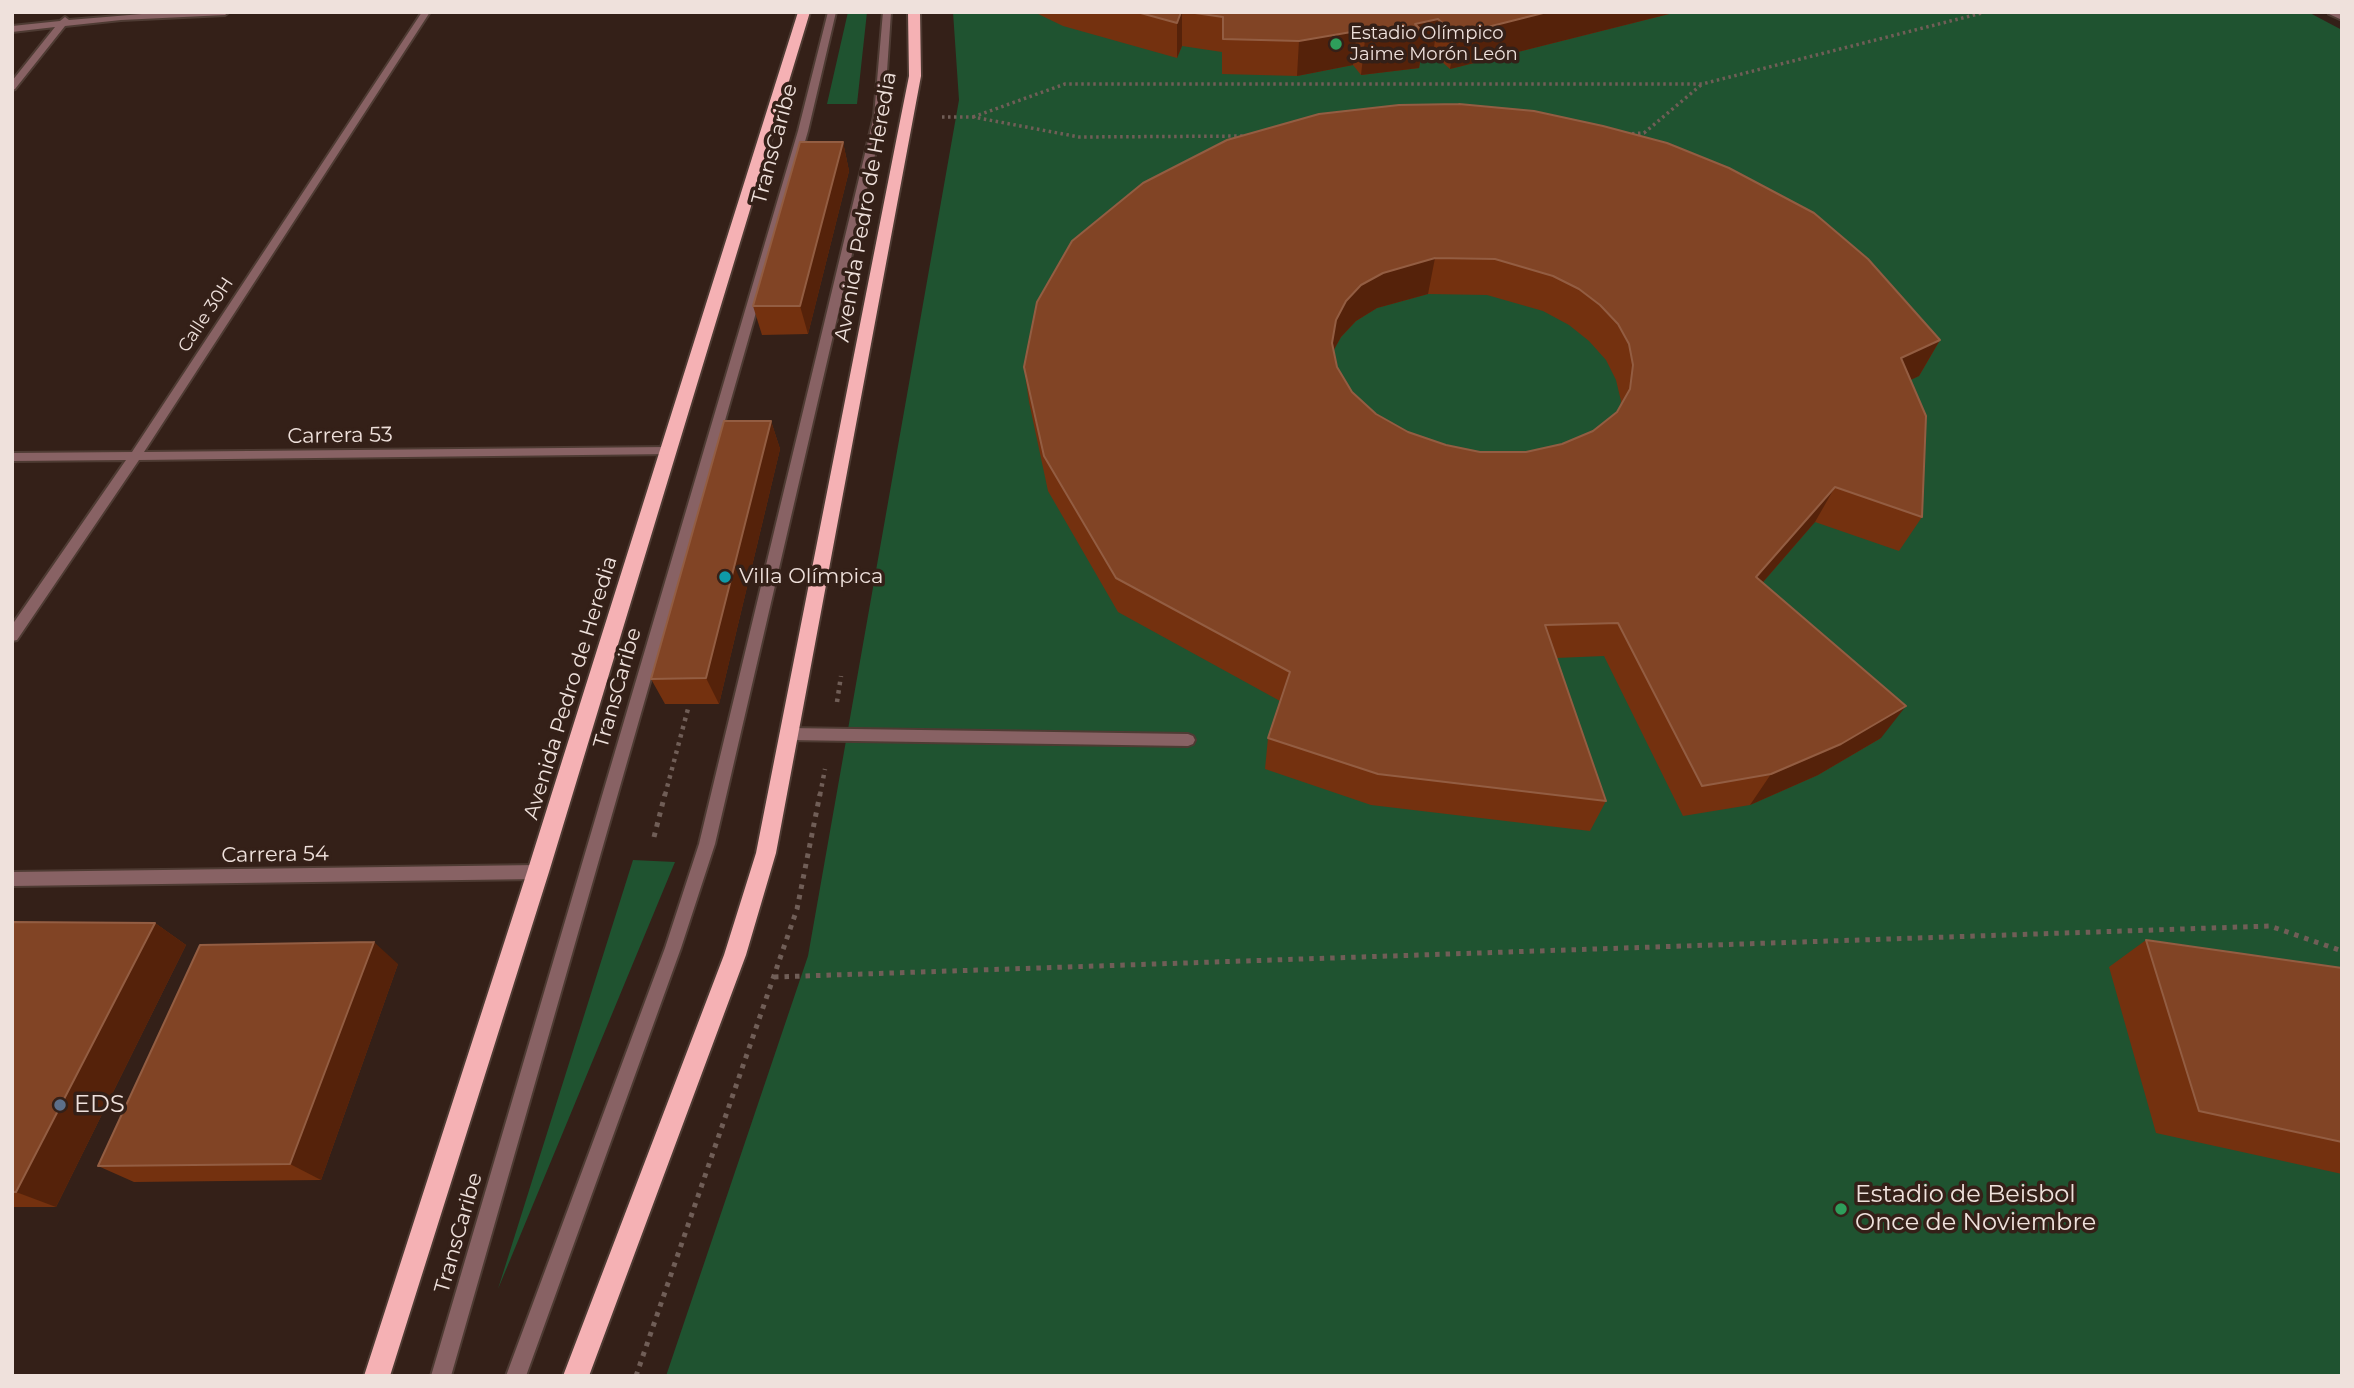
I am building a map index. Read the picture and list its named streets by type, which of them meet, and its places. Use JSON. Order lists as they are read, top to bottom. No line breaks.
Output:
{"streets":{"highway":["Avenida Pedro de Heredia"],"street":["TransCaribe","Calle 30H","Carrera 53","Carrera 54"]},"crossings":[["Avenida Pedro de Heredia","Carrera 53"],["Avenida Pedro de Heredia","Carrera 54"],["Calle 30H","Carrera 53"]],"places":["Estadio Olímpico Jaime Morón León","Villa Olímpica","EDS","Estadio de Beisbol Once de Noviembre"]}
